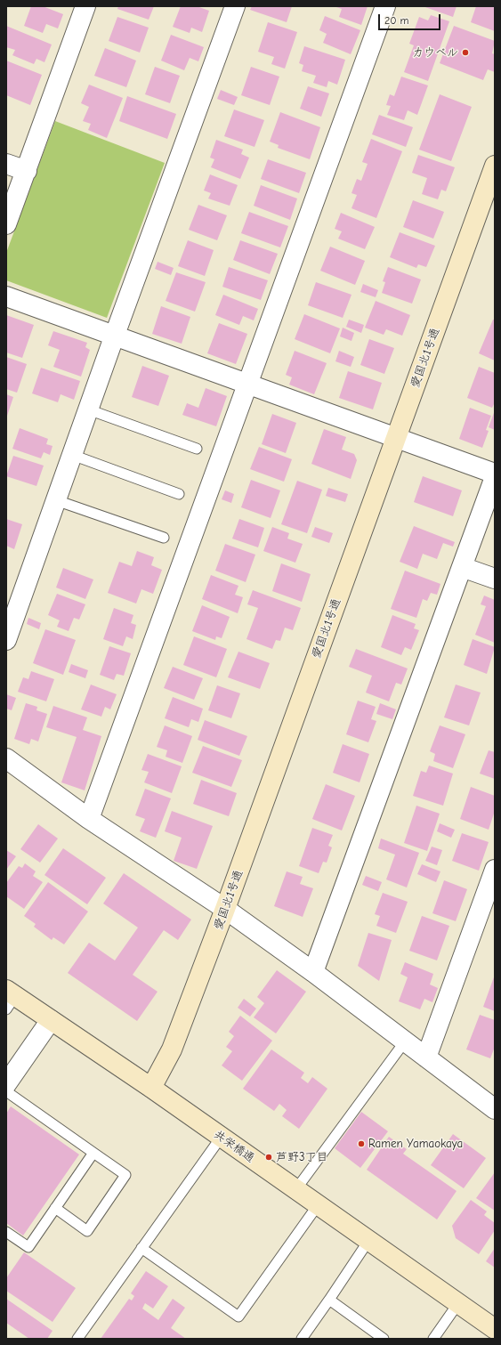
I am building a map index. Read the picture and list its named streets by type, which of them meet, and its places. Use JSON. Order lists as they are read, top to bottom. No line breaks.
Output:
{"streets":{"street":["愛国北1号通","共栄橋通"]},"crossings":[["愛国北1号通","共栄橋通"]],"places":["カウベル","Ramen Yamaokaya","芦野3丁目"],"scale_bar":"20 m"}
